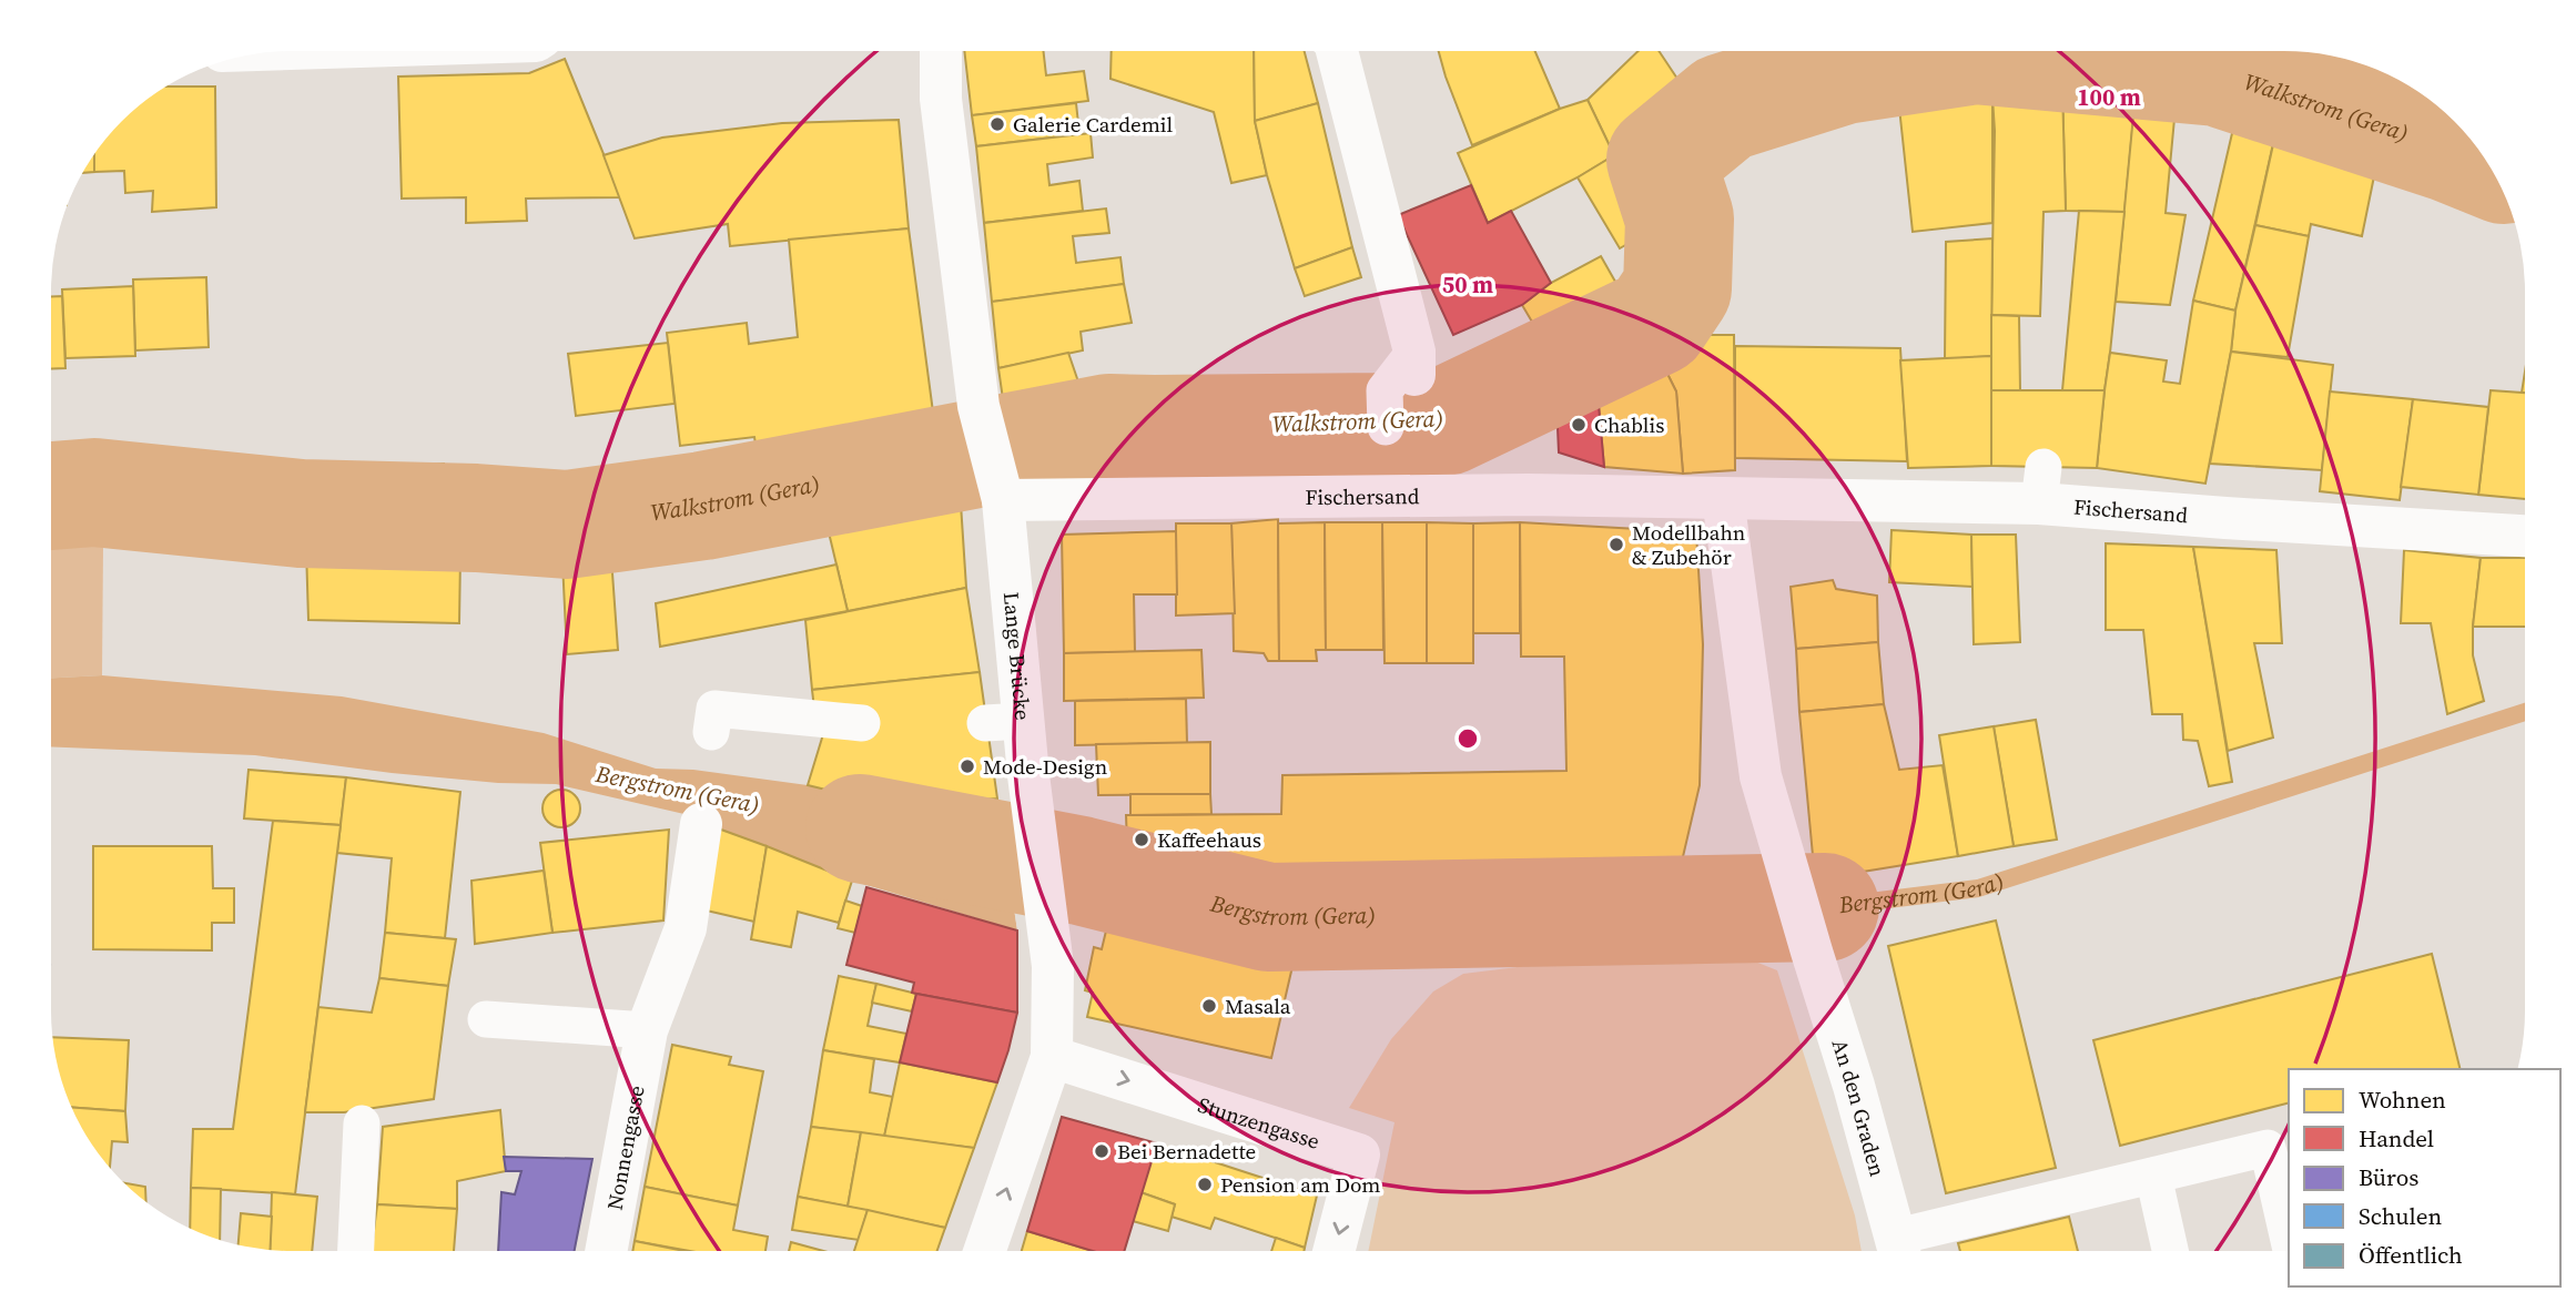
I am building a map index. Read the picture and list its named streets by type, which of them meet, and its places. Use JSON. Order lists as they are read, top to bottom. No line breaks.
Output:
{"streets":{"street":["Fischersand","Lange Brücke","An den Graden","Stunzengasse","Nonnengasse"]},"crossings":[["Fischersand","Lange Brücke"],["Fischersand","An den Graden"],["Lange Brücke","Stunzengasse"]],"one_way":["Stunzengasse"],"water":["Walkstrom (Gera)","Bergstrom (Gera)"],"places":["Galerie Cardemil","Chablis","Modellbahn & Zubehör","Mode-Design","Kaffeehaus","Masala","Bei Bernadette","Pension am Dom"],"legend":["Wohnen","Handel","Büros","Schulen","Öffentlich"],"rings":["100 m","50 m"]}
